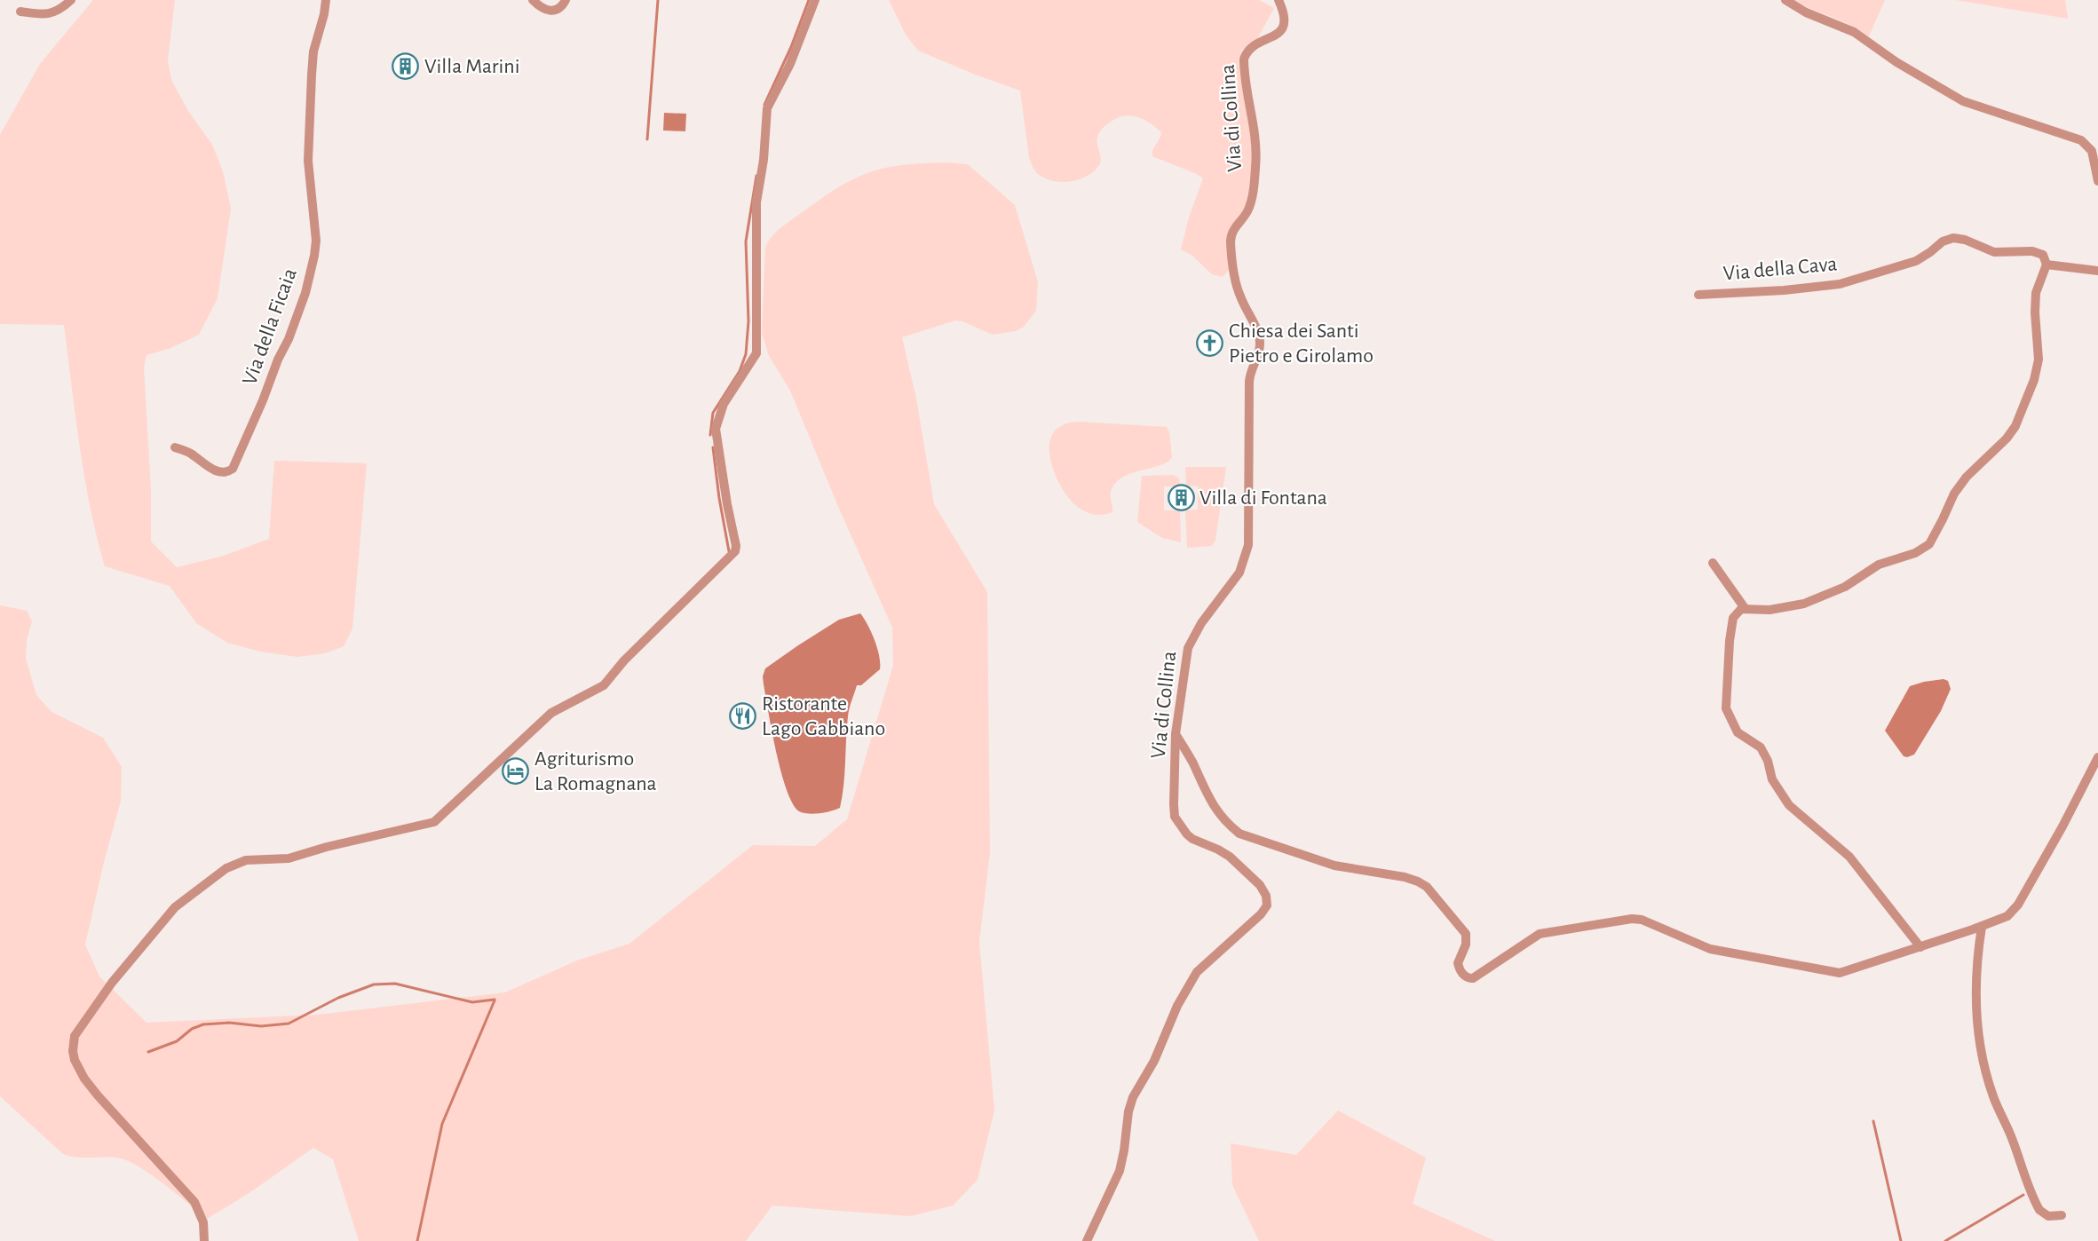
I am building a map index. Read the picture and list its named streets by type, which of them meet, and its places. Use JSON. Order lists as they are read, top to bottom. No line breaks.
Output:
{"streets":{"street":["Via di Collina","Via della Cava","Via della Ficaia"]},"places":{"building":["Villa Marini","Villa di Fontana"],"church":["Chiesa dei Santi Pietro e Girolamo"],"restaurant":["Ristorante Lago Gabbiano"],"hotel":["Agriturismo La Romagnana"]}}
